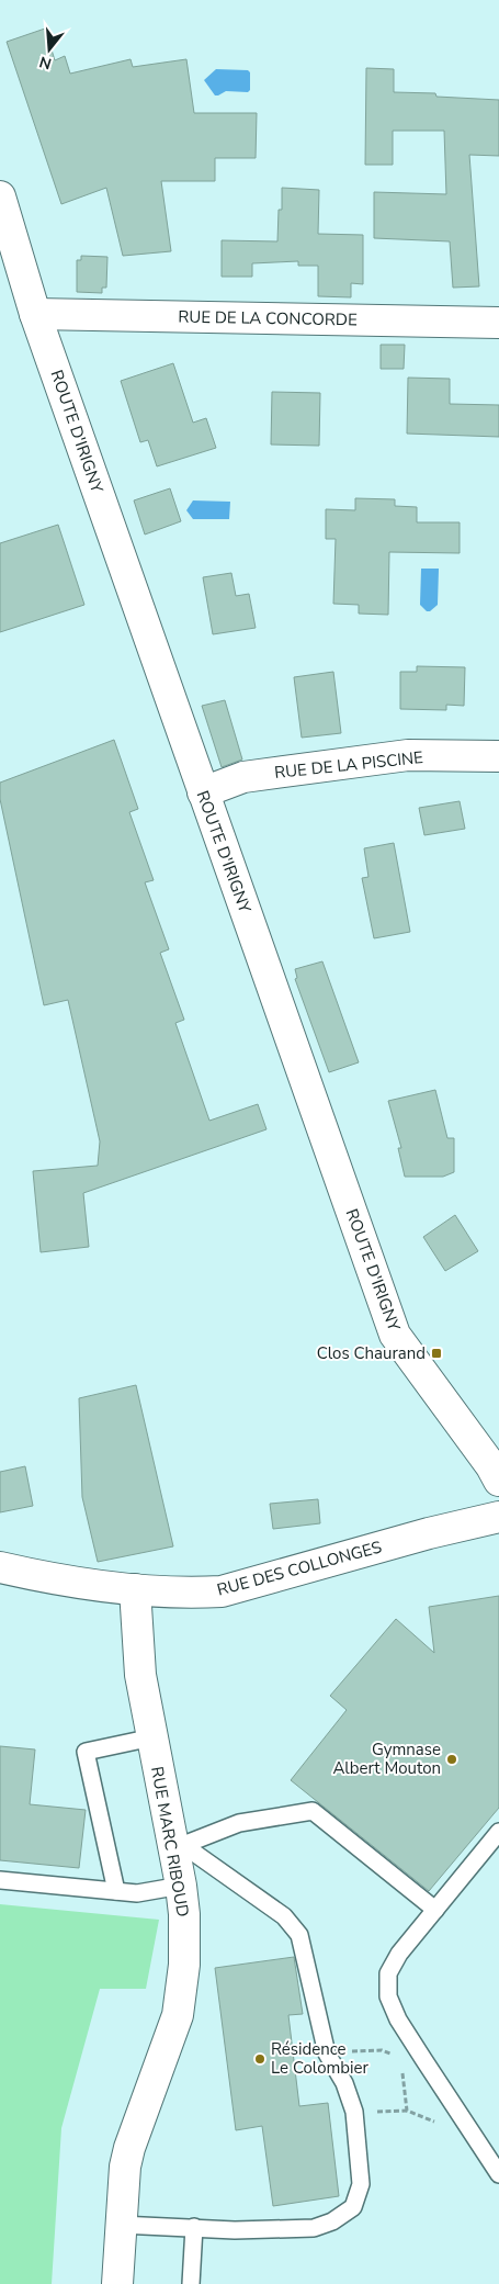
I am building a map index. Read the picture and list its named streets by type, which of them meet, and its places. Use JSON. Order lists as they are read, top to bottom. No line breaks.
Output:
{"streets":{"street":["RUE DE LA CONCORDE","ROUTE D'IRIGNY","RUE DE LA PISCINE","RUE DES COLLONGES","RUE MARC RIBOUD"]},"crossings":[["RUE DE LA CONCORDE","ROUTE D'IRIGNY"],["ROUTE D'IRIGNY","RUE DE LA PISCINE"],["RUE DES COLLONGES","RUE MARC RIBOUD"]],"places":{"transit":["Clos Chaurand"],"other":["Gymnase Albert Mouton","Résidence Le Colombier"]},"north":"bottom"}
